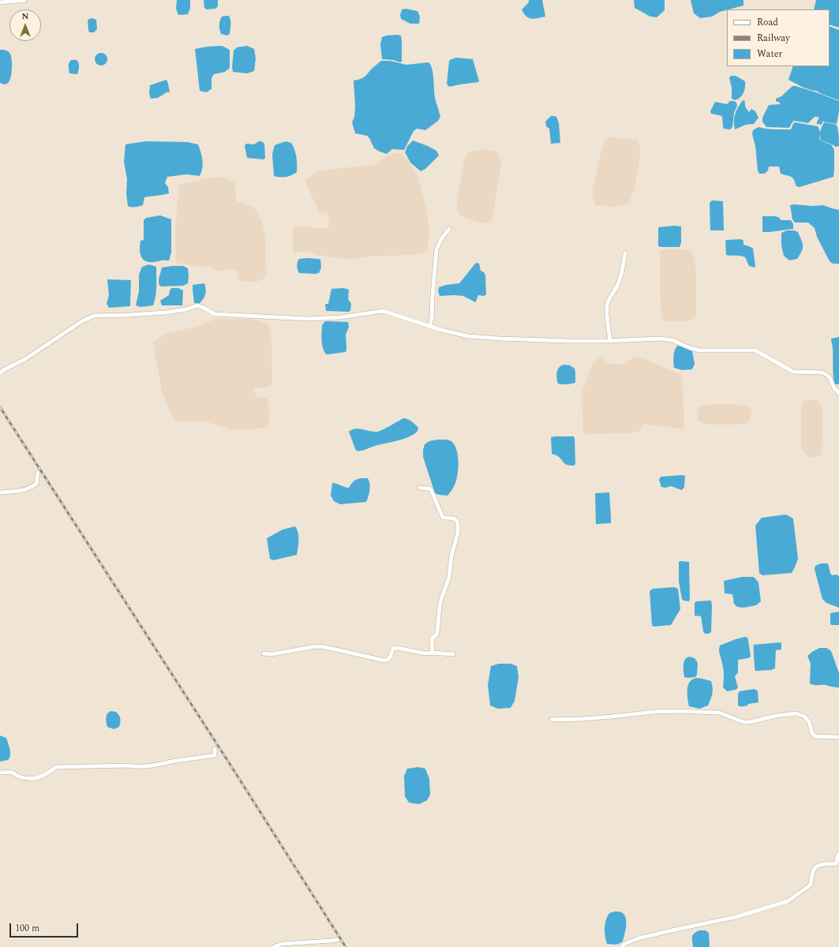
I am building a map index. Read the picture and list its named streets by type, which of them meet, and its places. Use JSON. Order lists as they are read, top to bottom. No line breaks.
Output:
{"legend":["Road","Railway","Water"],"scale_bar":"100 m","north":"top"}
